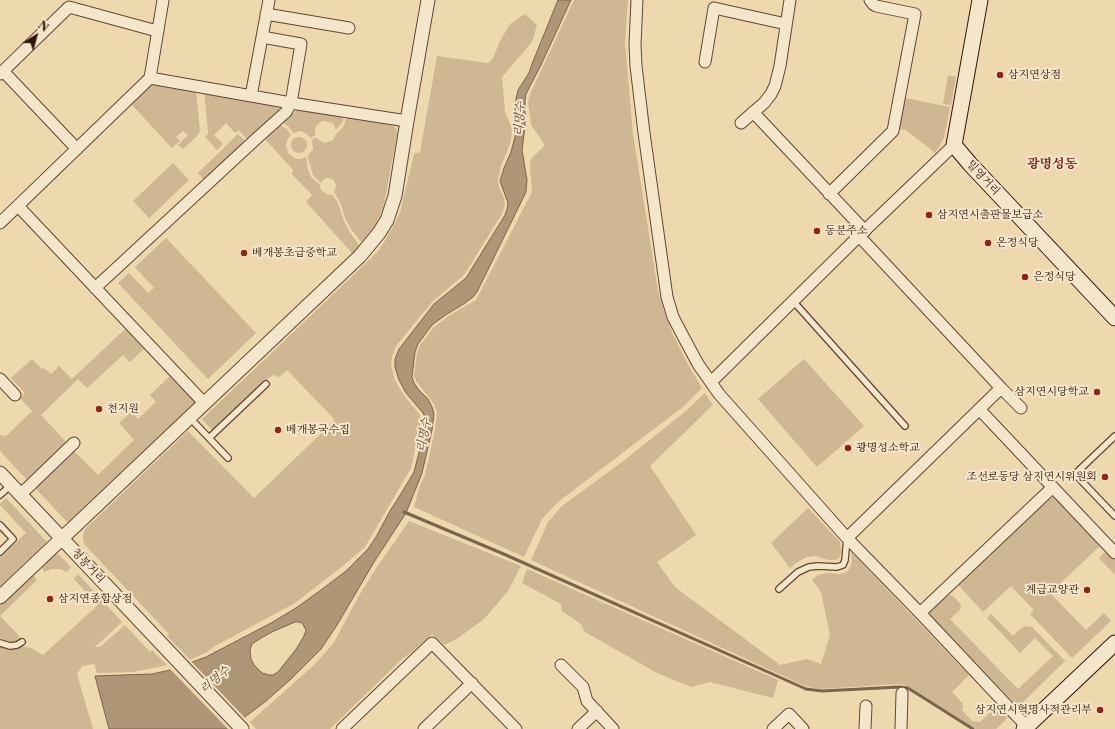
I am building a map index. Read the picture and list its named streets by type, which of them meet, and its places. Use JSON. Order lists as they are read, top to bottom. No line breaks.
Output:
{"streets":{"main road":["밀영거리"],"street":["청봉거리"]},"districts":["광명성동"],"water":["리명수"],"places":["삼지연상점","삼지연시출판물보급소","동분주소","온정식당","베개봉초급중학교","은정식당","삼지연시당학교","천지원","베개봉국수집","광명성소학교","조선로동당 삼지연시위원회","계급교양관","삼지연종합상점","삼지연시혁명사적관리부"],"north":"top right"}
